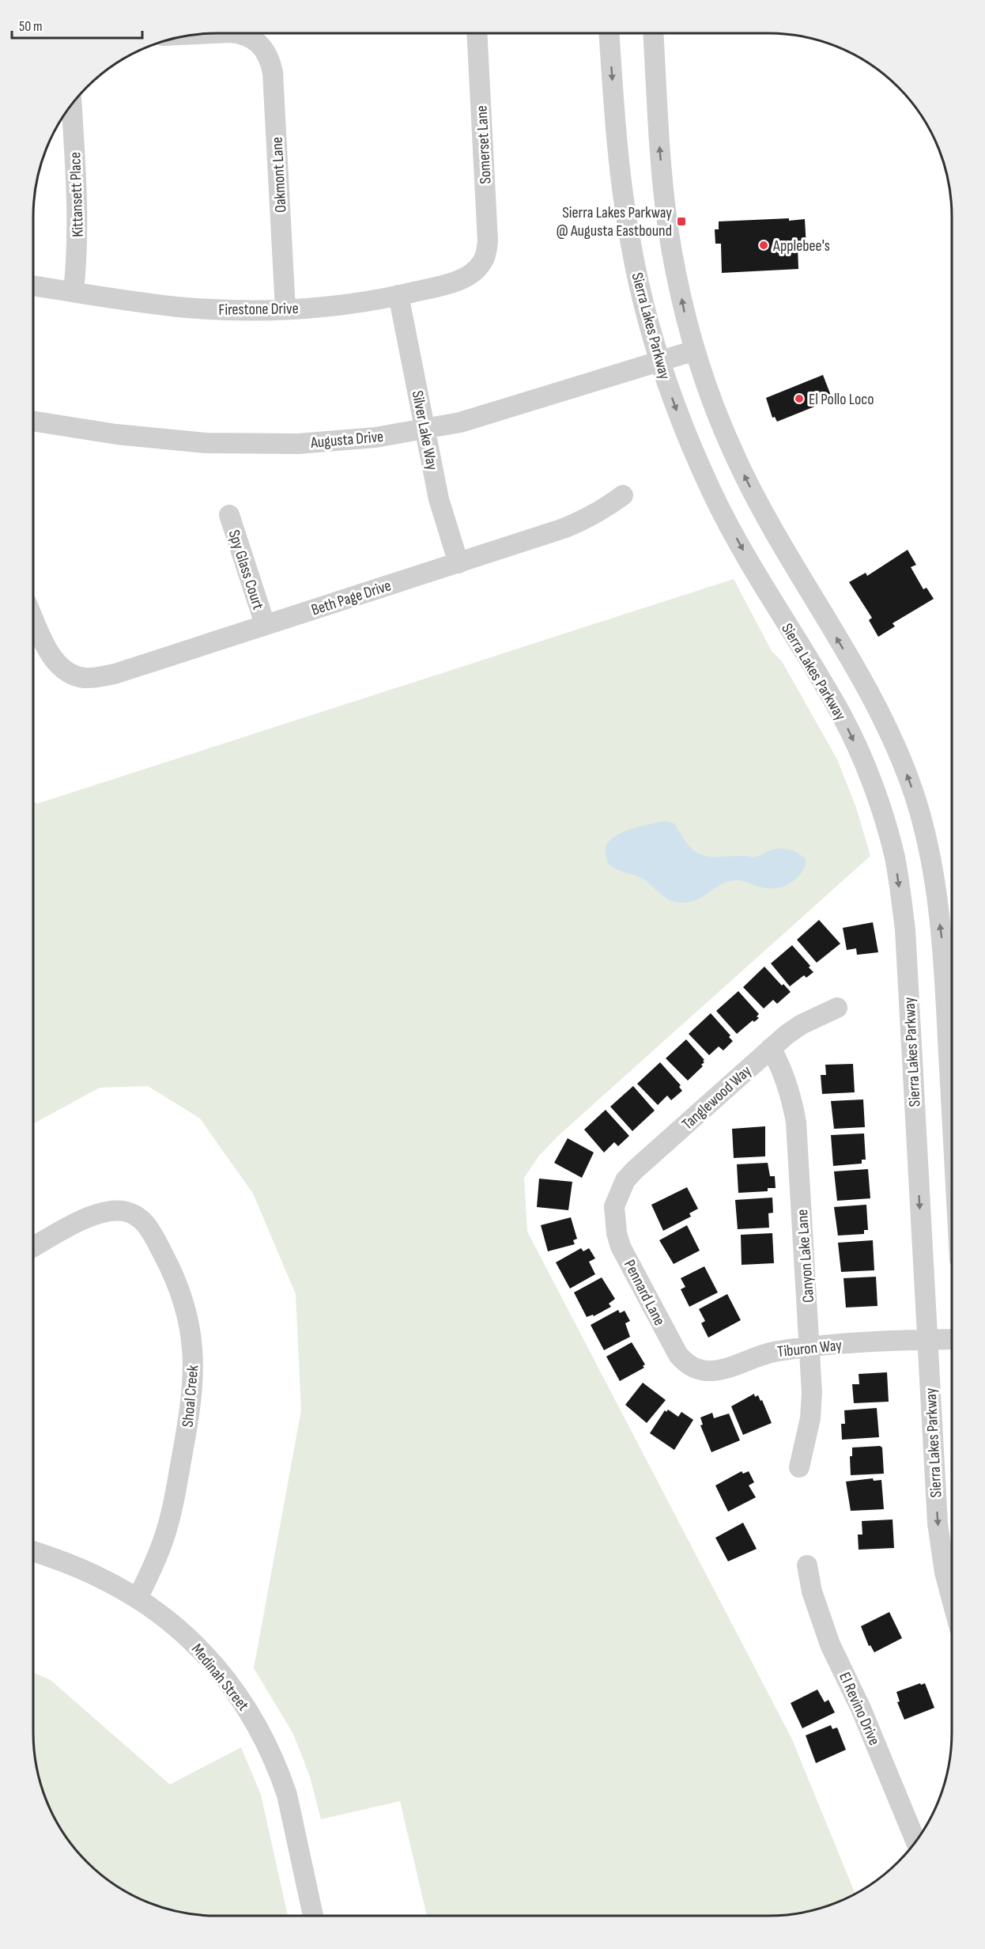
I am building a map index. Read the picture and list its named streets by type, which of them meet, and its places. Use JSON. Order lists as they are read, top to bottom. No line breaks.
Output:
{"streets":{"street":["Somerset Lane","Oakmont Lane","Kittansett Place","Firestone Drive","Sierra Lakes Parkway","Silver Lake Way","Augusta Drive","Spy Glass Court","Beth Page Drive","Tanglewood Way","Canyon Lake Lane","Pennard Lane","Tiburon Way","Shoal Creek","Medinah Street","El Revino Drive"]},"crossings":[["Somerset Lane","Firestone Drive"],["Oakmont Lane","Firestone Drive"],["Kittansett Place","Firestone Drive"],["Firestone Drive","Silver Lake Way"],["Sierra Lakes Parkway","Augusta Drive"],["Sierra Lakes Parkway","Tiburon Way"],["Silver Lake Way","Augusta Drive"],["Silver Lake Way","Beth Page Drive"],["Spy Glass Court","Beth Page Drive"],["Tanglewood Way","Canyon Lake Lane"],["Tanglewood Way","Pennard Lane"],["Canyon Lake Lane","Tiburon Way"],["Pennard Lane","Tiburon Way"],["Shoal Creek","Medinah Street"]],"places":{"transit":["Sierra Lakes Parkway @ Augusta Eastbound"],"other":["Applebee's","El Pollo Loco"]},"scale_bar":"50 m"}
